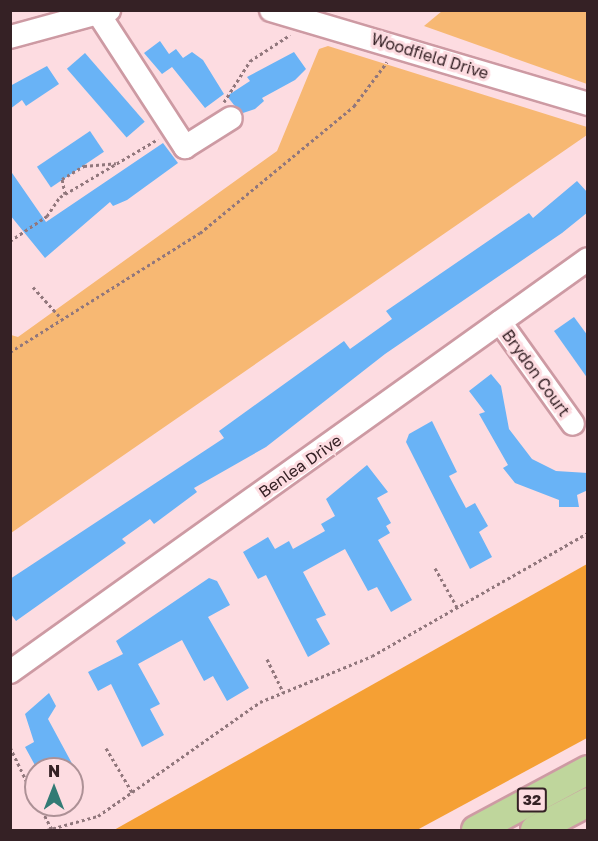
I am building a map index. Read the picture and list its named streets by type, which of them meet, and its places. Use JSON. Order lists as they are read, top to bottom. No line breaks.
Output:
{"streets":{"main road":["32"],"street":["Woodfield Drive","Brydon Court","Benlea Drive"]},"crossings":[["Brydon Court","Benlea Drive"]],"north":"top"}
